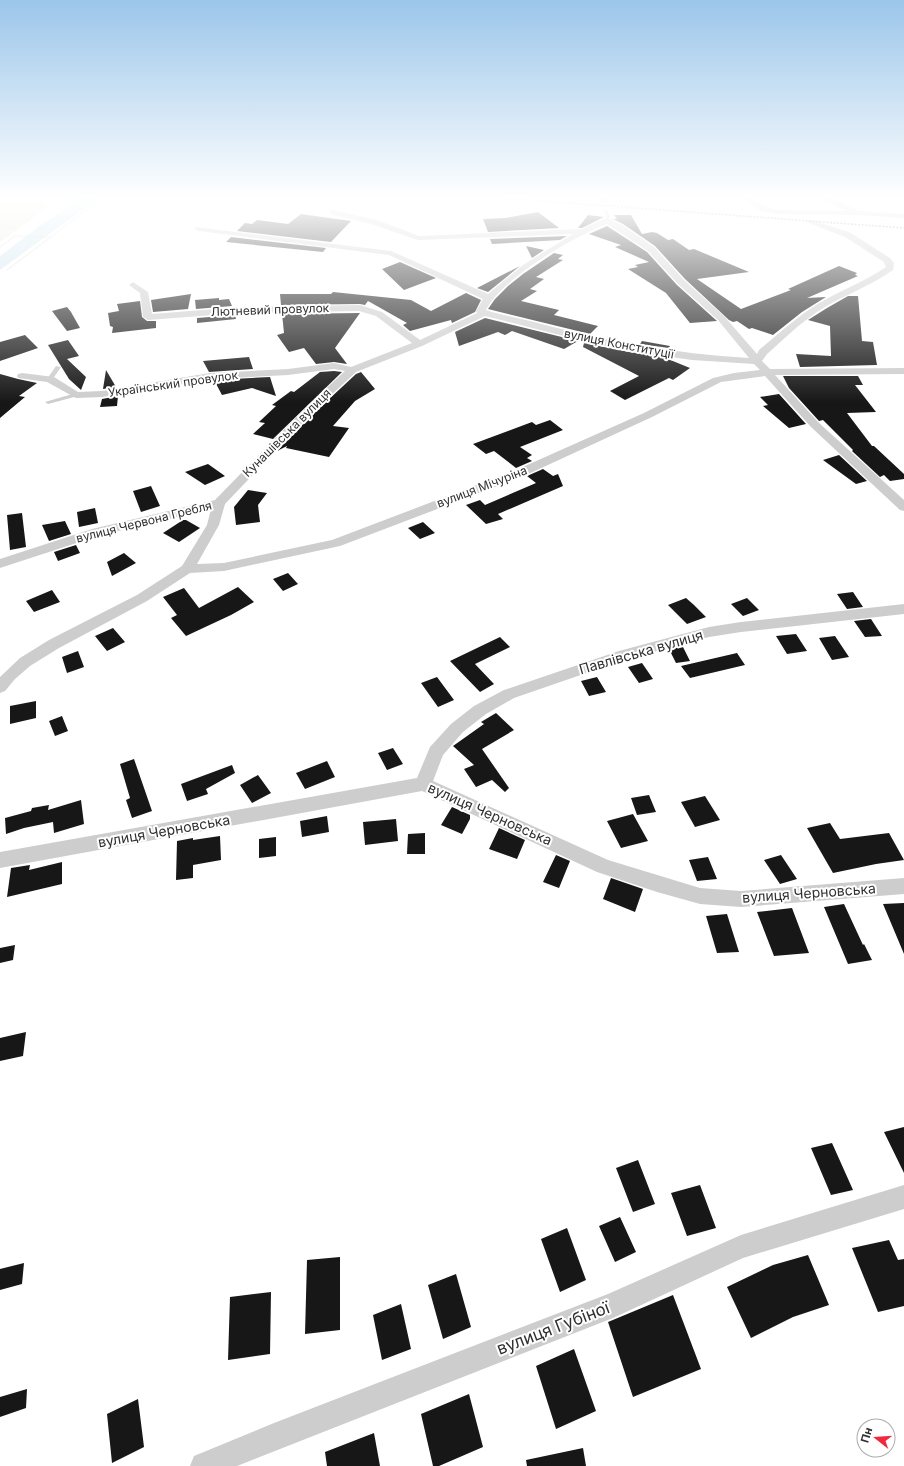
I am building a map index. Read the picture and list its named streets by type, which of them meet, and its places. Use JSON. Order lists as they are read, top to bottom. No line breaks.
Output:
{"streets":{"street":["Лютневий провулок","вулиця Конституції","Український провулок","Кунашівська вулиця","вулиця Мічуріна","вулиця Червона Гребля","Павлівська вулиця","вулиця Черновська","вулиця Губіної"]},"crossings":[["Лютневий провулок","Кунашівська вулиця"],["вулиця Конституції","Кунашівська вулиця"],["Український провулок","Кунашівська вулиця"],["Кунашівська вулиця","вулиця Мічуріна"],["Кунашівська вулиця","вулиця Червона Гребля"],["Павлівська вулиця","вулиця Черновська"]],"north":"left"}
